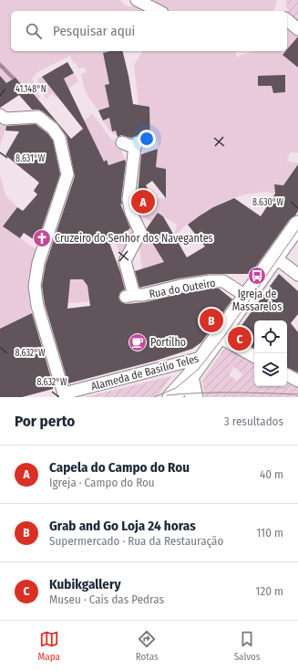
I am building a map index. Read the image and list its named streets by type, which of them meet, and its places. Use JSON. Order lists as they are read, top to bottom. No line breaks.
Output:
{"streets":{"street":["Rua do Outeiro","Alameda de Basílio Teles"]},"places":{"church":["Cruzeiro do Senhor dos Navegantes"],"bus stop":["Igreja de Massarelos"],"cafe":["Portilho"]},"page":{"search":"Pesquisar aqui","pins":["A","B","C"],"heading":["Por perto","3 resultados"],"list":[{"mark":"A","name":"Capela do Campo do Rou","note":"Igreja · Campo do Rou","value":"40 m"},{"mark":"B","name":"Grab and Go Loja 24 horas","note":"Supermercado · Rua da Restauração","value":"110 m"},{"mark":"C","name":"Kubikgallery","note":"Museu · Cais das Pedras","value":"120 m"}],"nav":["Mapa","Rotas","Salvos"]},"coordinates":["41.148°N","8.631°W","8.630°W","8.632°W"]}
